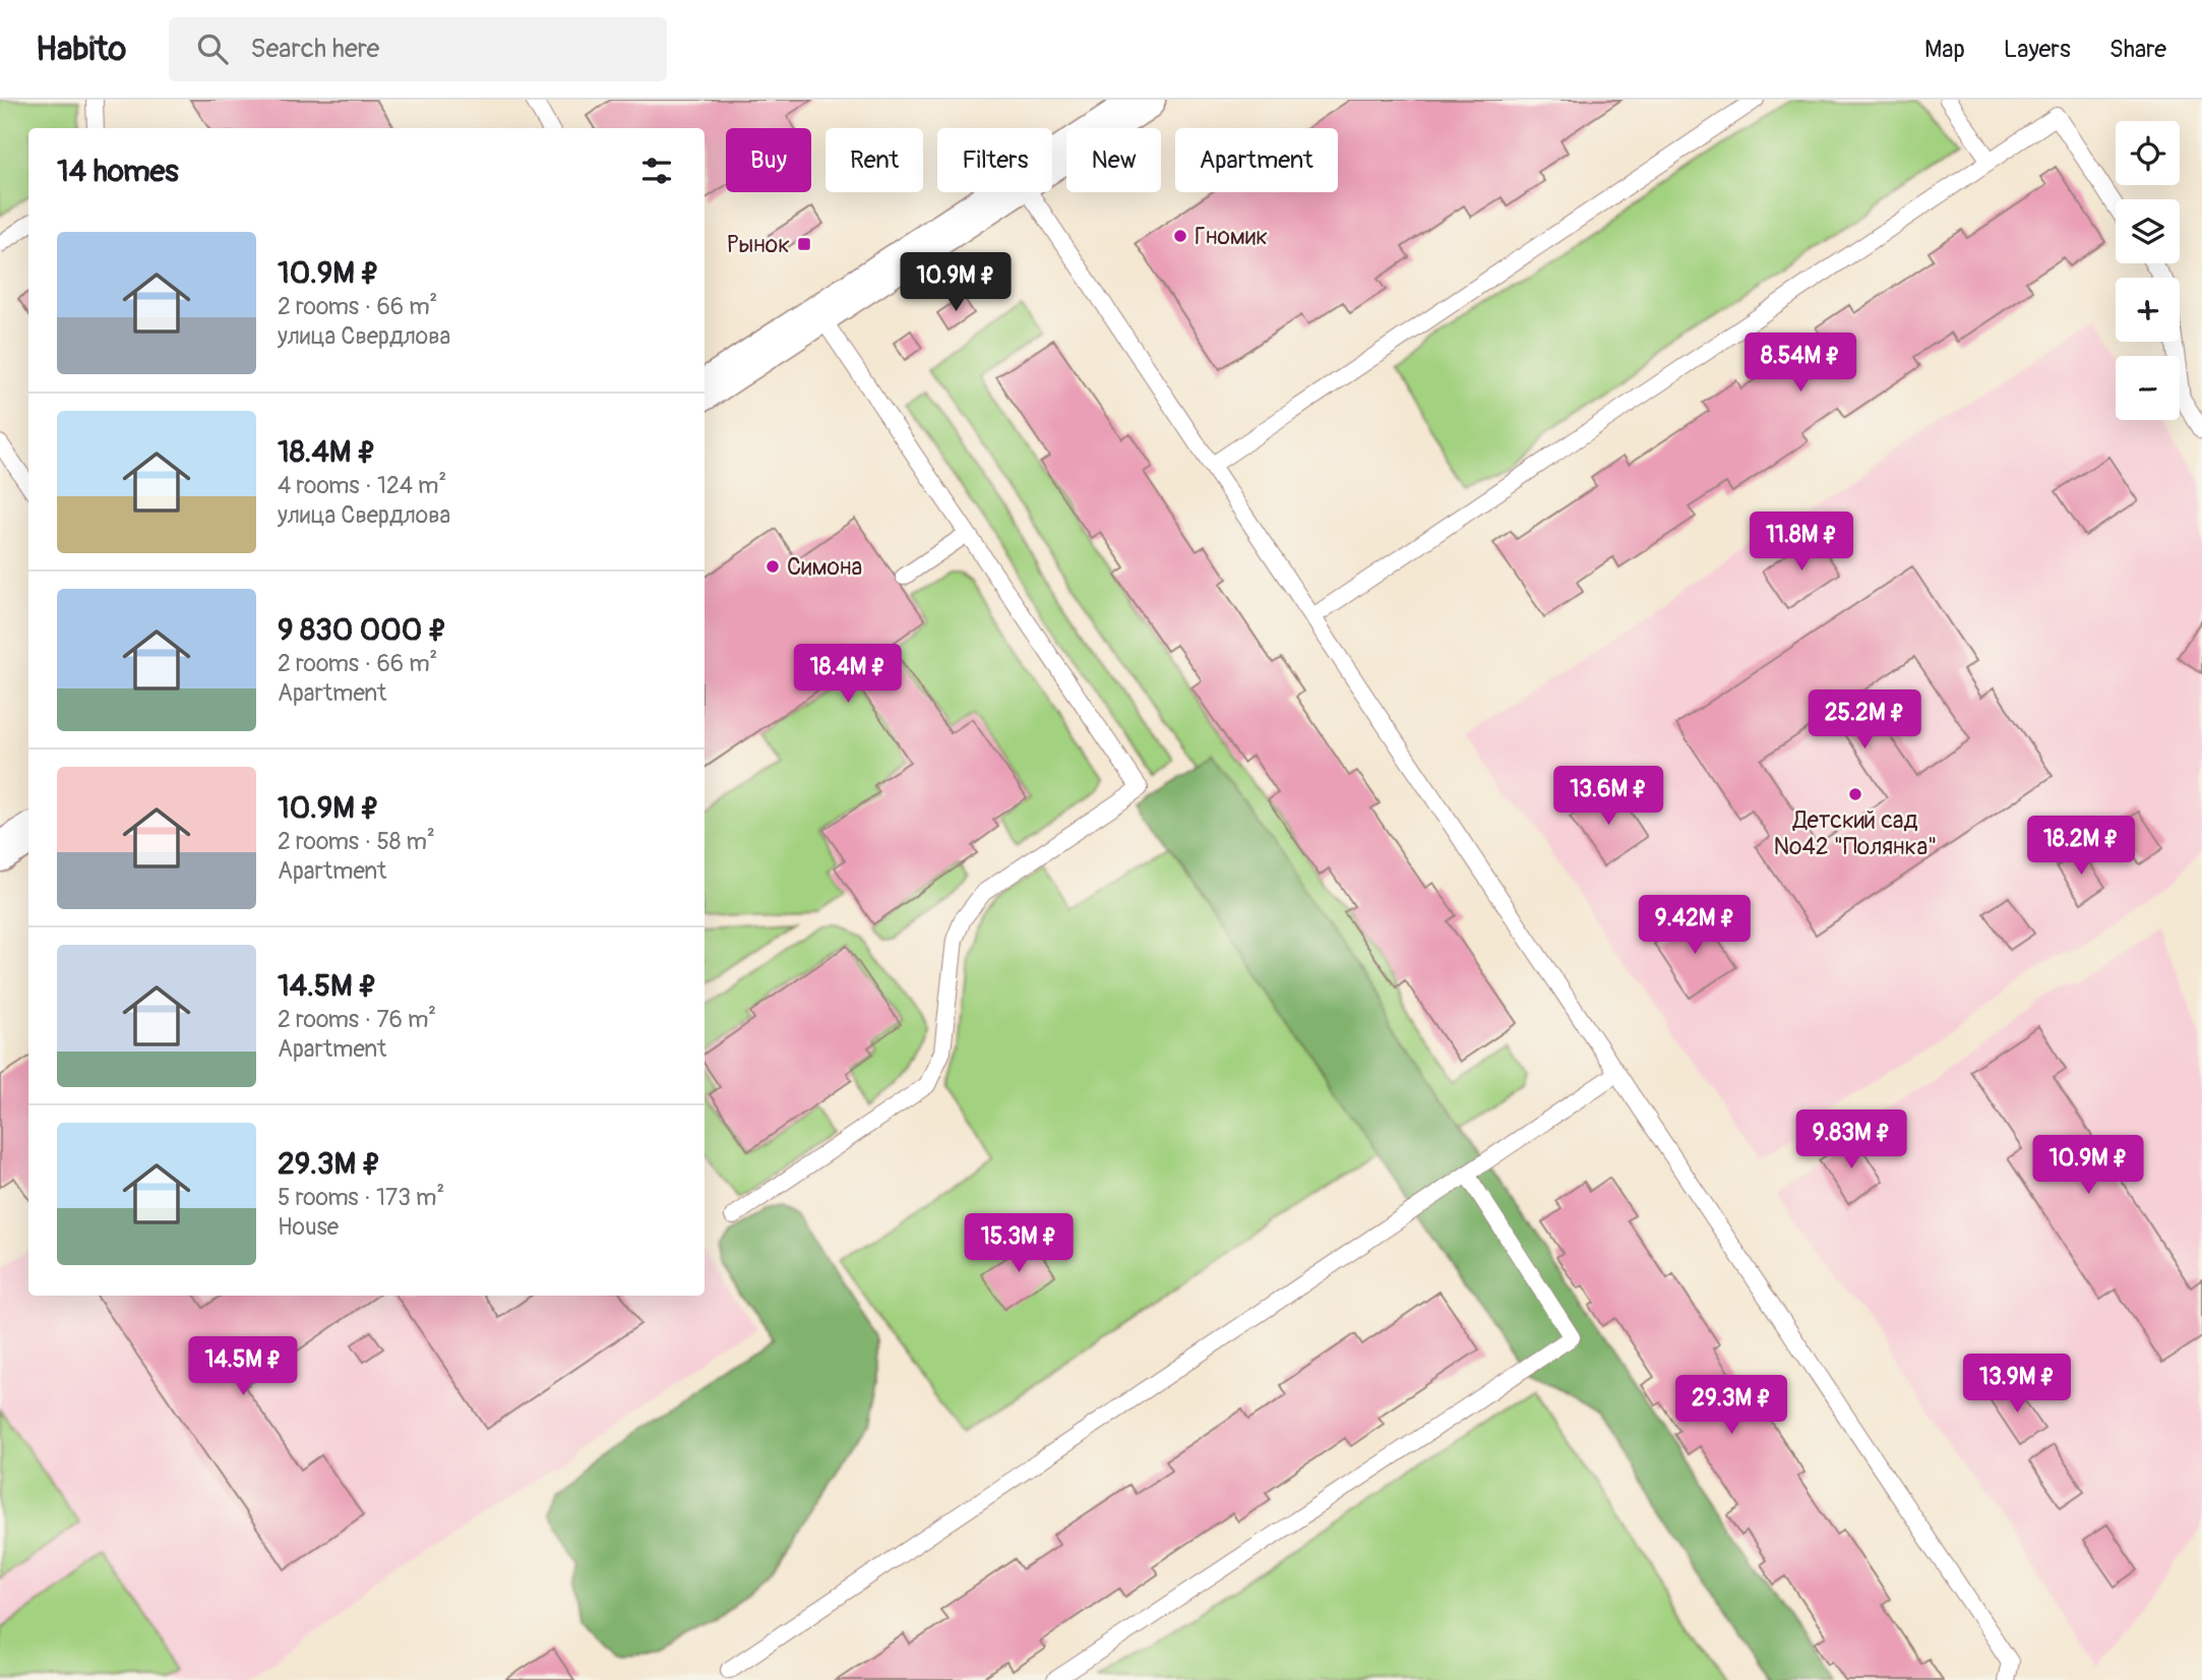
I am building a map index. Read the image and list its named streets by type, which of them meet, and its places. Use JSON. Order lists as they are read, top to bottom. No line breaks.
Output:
{"places":{"other":["Гномик","Симона","Детский сад №42 \"Полянка\""],"transit":["Рынок"]},"page":{"header":"Habito","search":"Search here","nav":["Map","Layers","Share"],"map_buttons":["+","−"],"chip":["Buy","Rent","Filters","New","Apartment"],"heading":"14 homes","list":[{"name":"10.9M ₽","note":"2 rooms · 66 m² · улица Свердлова"},{"name":"18.4M ₽","note":"4 rooms · 124 m² · улица Свердлова"},{"name":"9 830 000 ₽","note":"2 rooms · 66 m² · Apartment"},{"name":"10.9M ₽","note":"2 rooms · 58 m² · Apartment"},{"name":"14.5M ₽","note":"2 rooms · 76 m² · Apartment"},{"name":"29.3M ₽","note":"5 rooms · 173 m² · House"}],"price":["10.9M ₽","8.54M ₽","11.8M ₽","18.4M ₽","25.2M ₽","13.6M ₽","18.2M ₽","9.42M ₽","9.83M ₽","10.9M ₽","15.3M ₽","14.5M ₽","13.9M ₽","29.3M ₽"]}}
